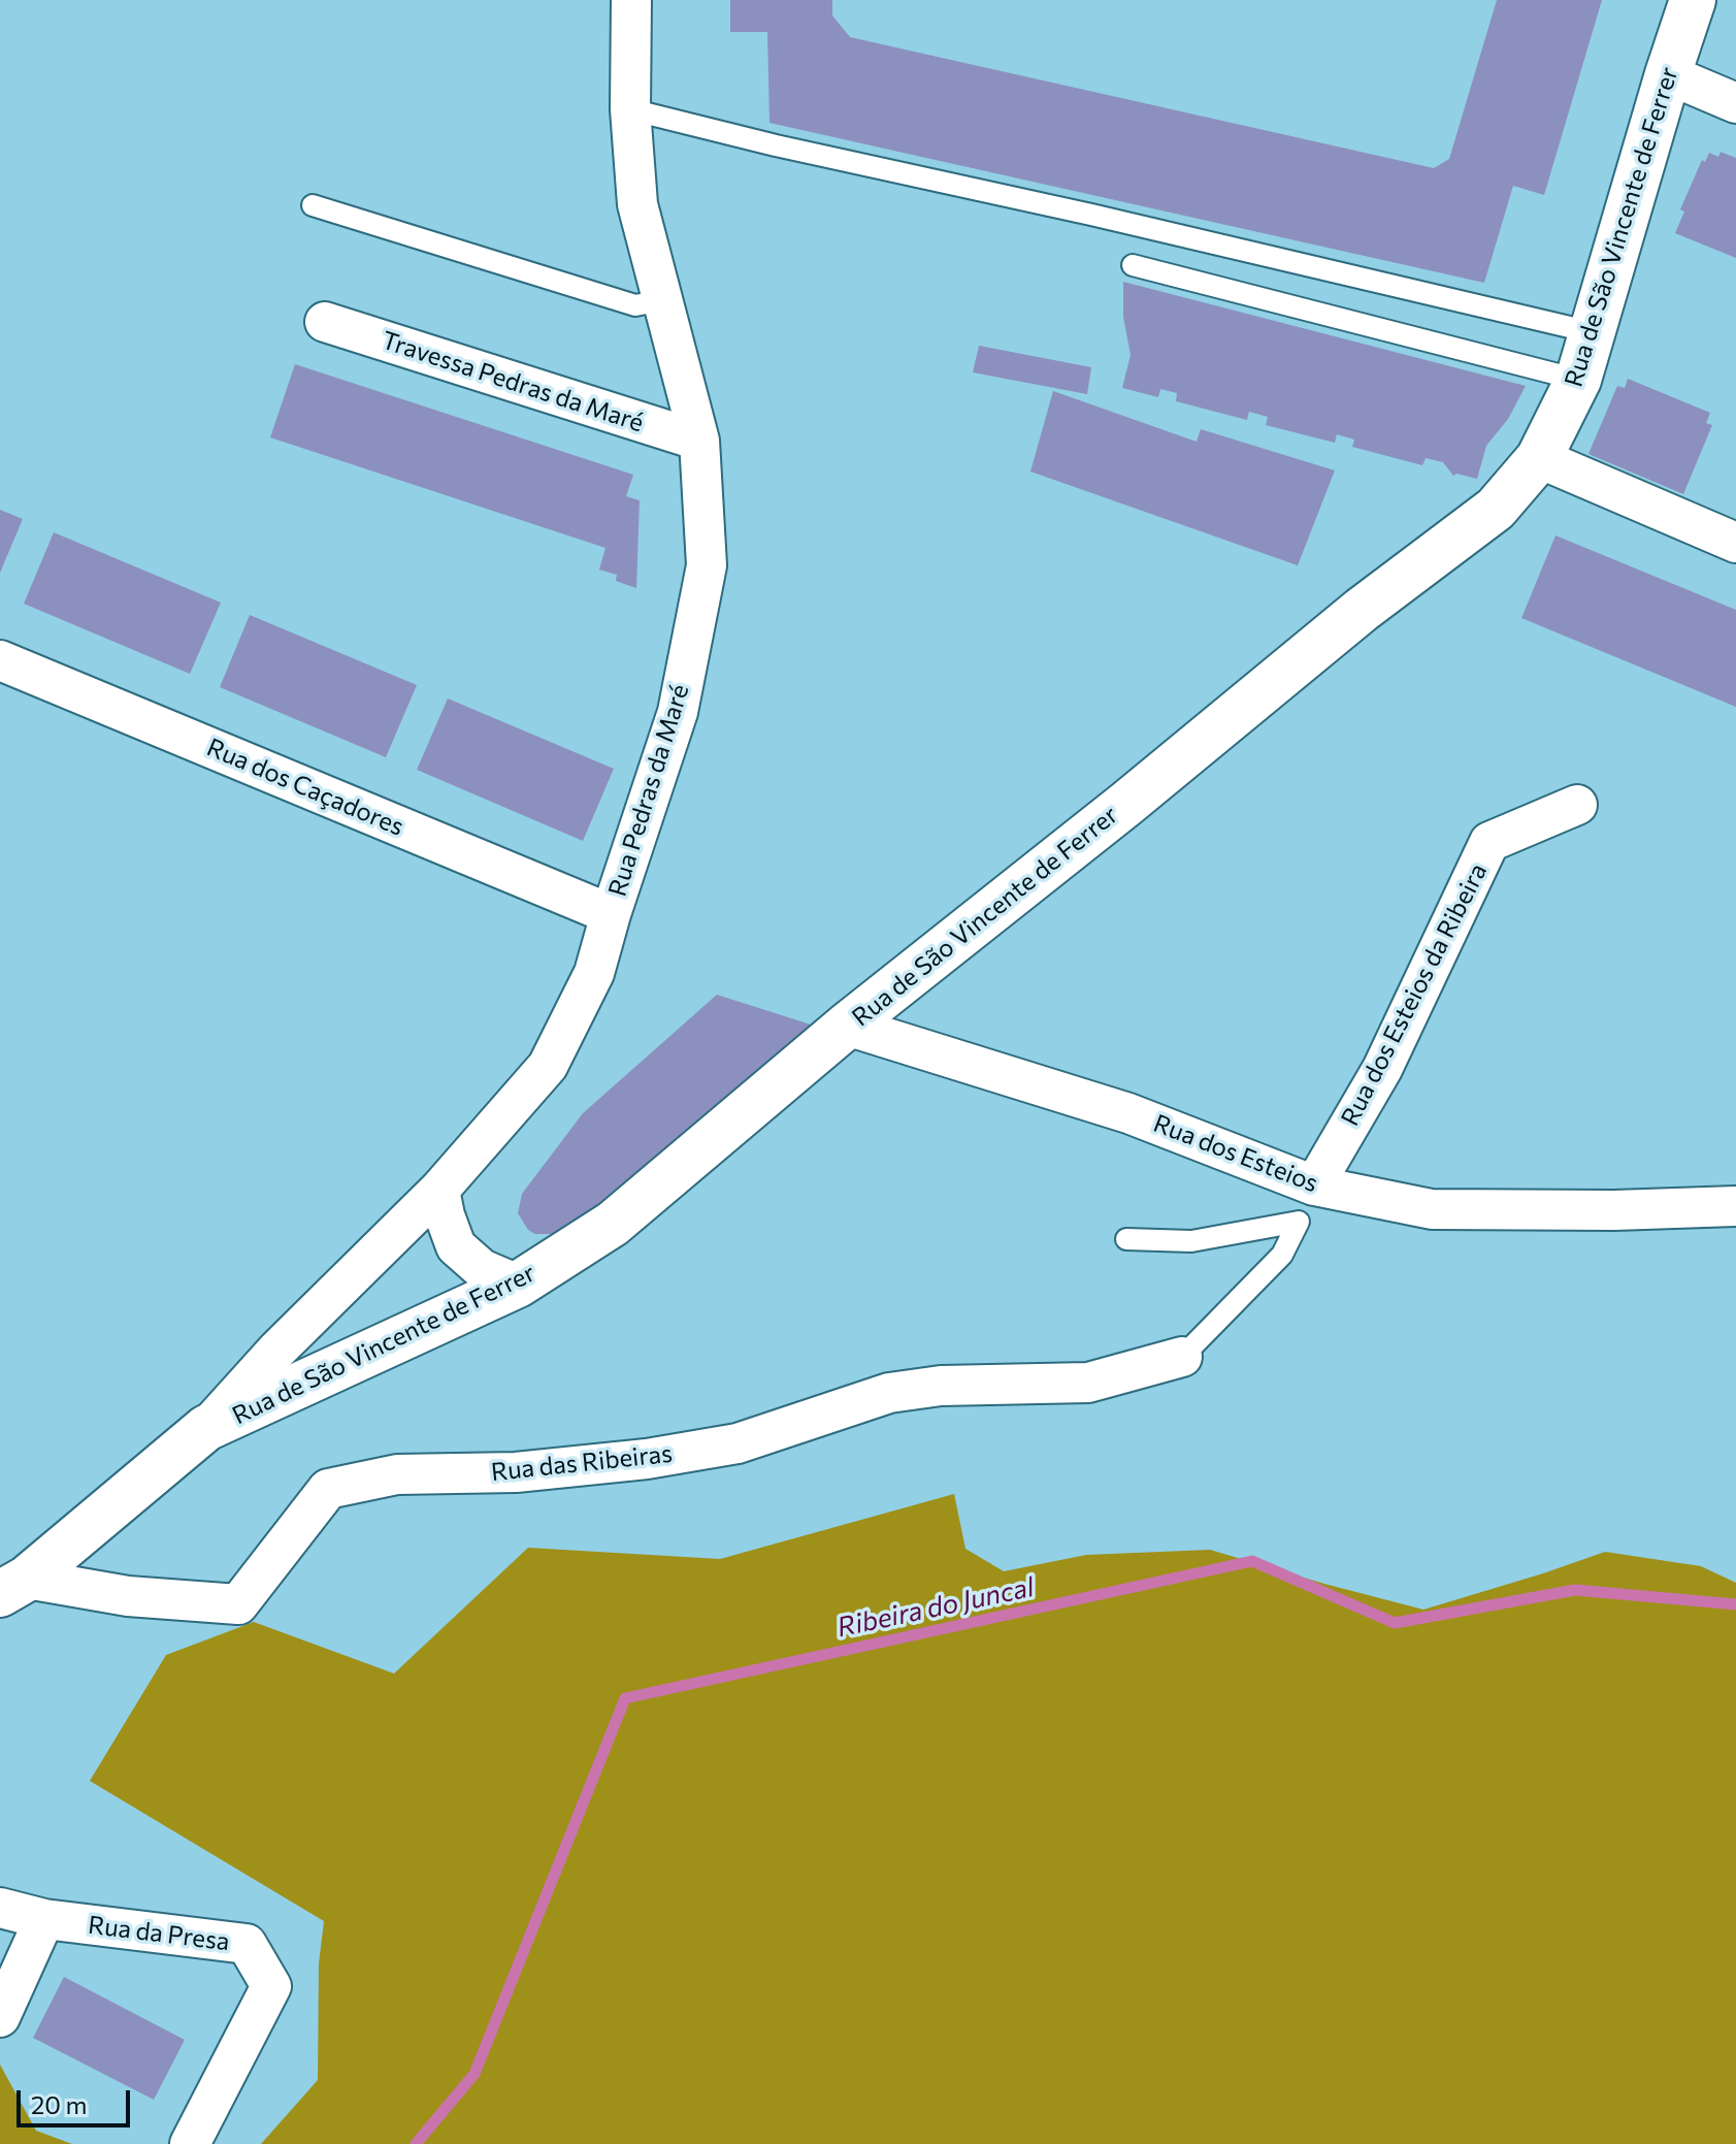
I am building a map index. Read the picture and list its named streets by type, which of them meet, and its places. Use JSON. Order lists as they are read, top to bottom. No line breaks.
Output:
{"streets":{"street":["Rua de São Vincente de Ferrer","Travessa Pedras da Maré","Rua dos Caçadores","Rua Pedras da Maré","Rua dos Esteios da Ribeira","Rua dos Esteios","Rua das Ribeiras","Rua da Presa"]},"crossings":[["Rua de São Vincente de Ferrer","Rua Pedras da Maré"],["Rua de São Vincente de Ferrer","Rua dos Esteios"],["Rua de São Vincente de Ferrer","Rua das Ribeiras"],["Travessa Pedras da Maré","Rua Pedras da Maré"],["Rua dos Caçadores","Rua Pedras da Maré"],["Rua dos Esteios da Ribeira","Rua dos Esteios"]],"water":["Ribeira do Juncal"],"scale_bar":"20 m"}
